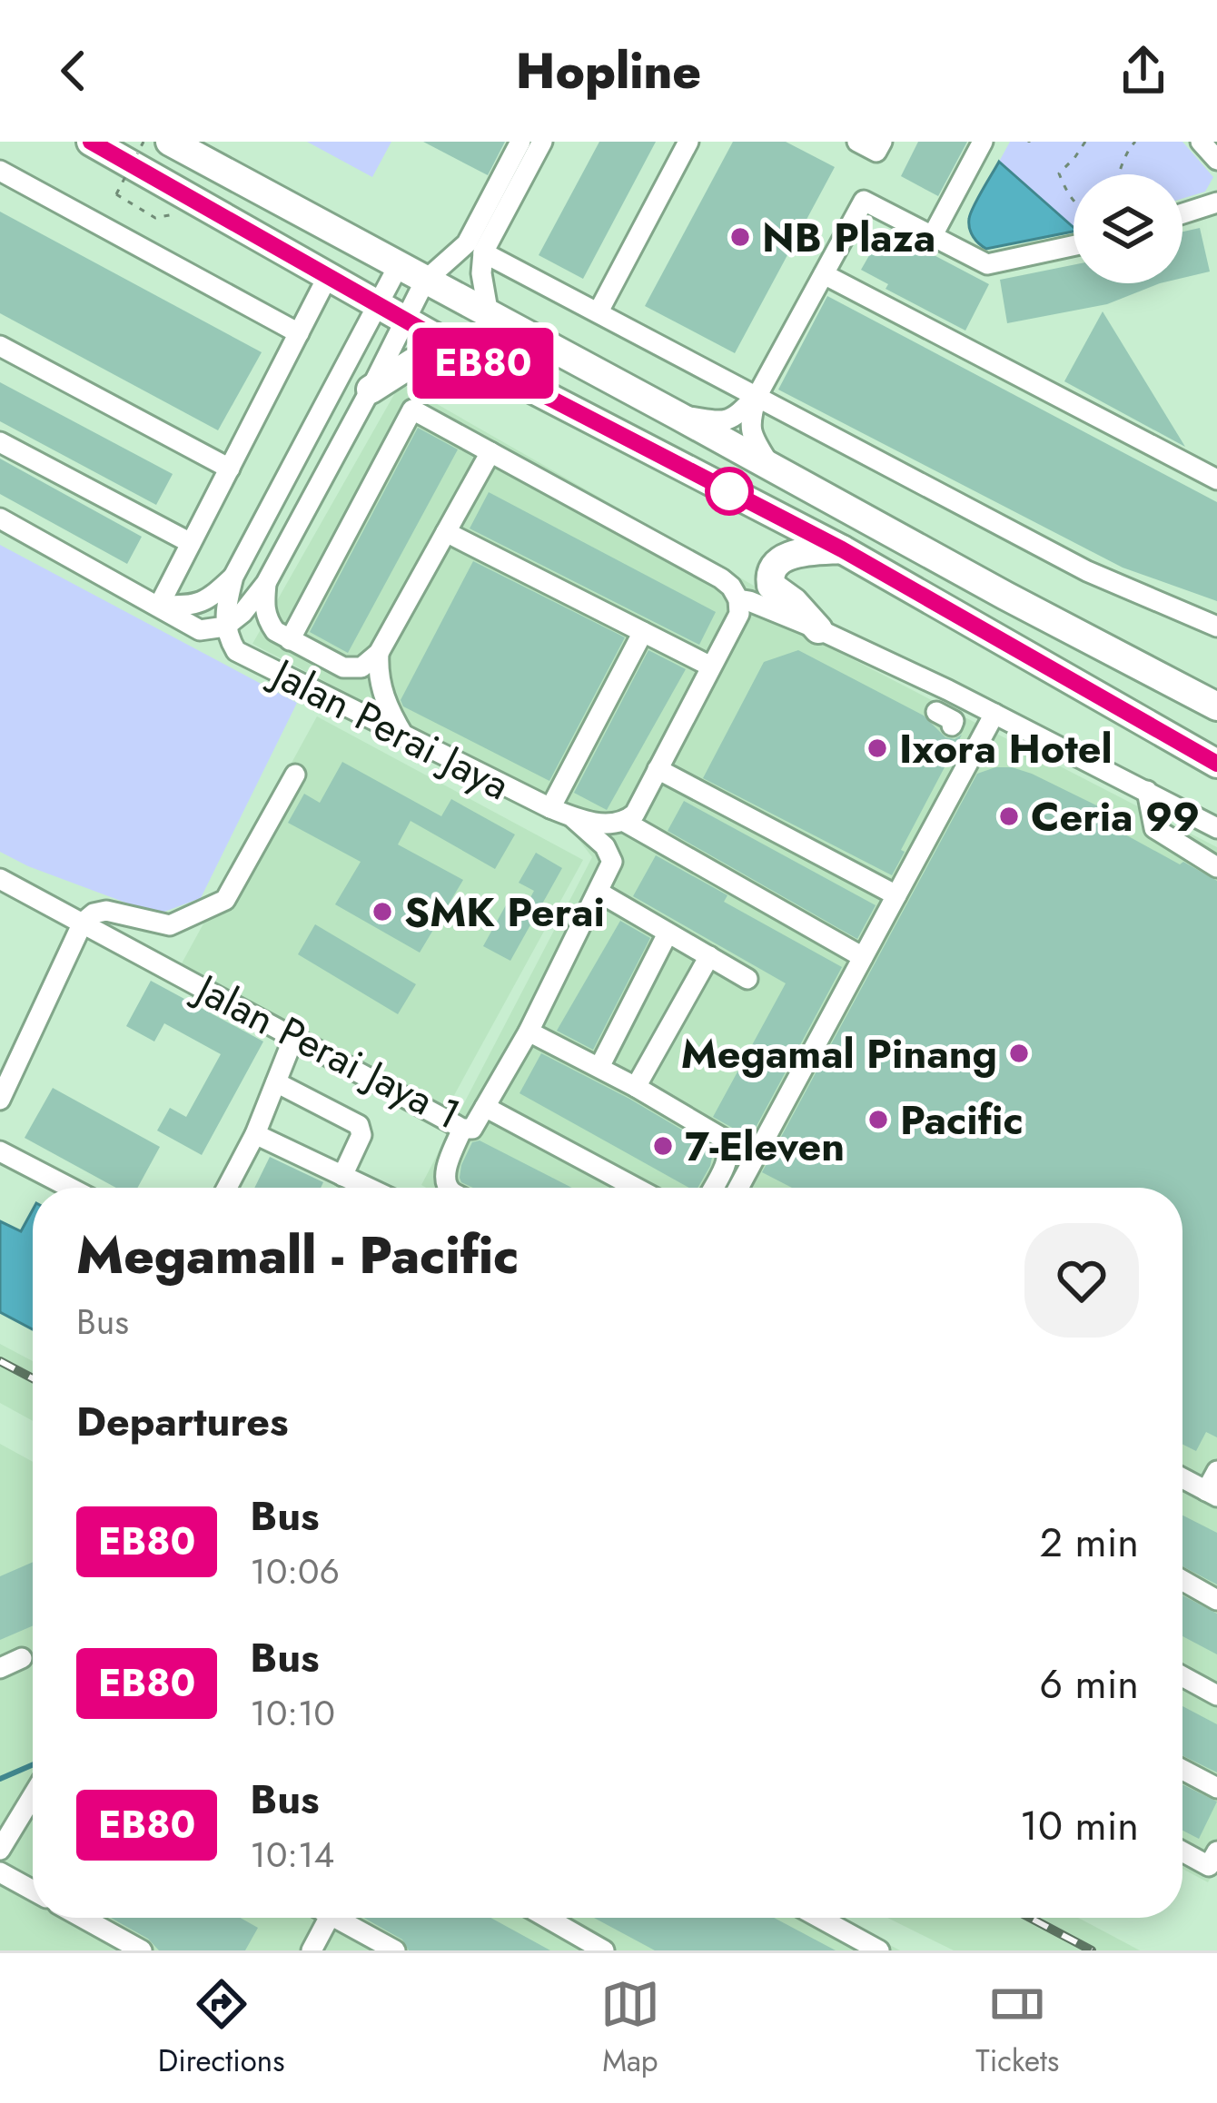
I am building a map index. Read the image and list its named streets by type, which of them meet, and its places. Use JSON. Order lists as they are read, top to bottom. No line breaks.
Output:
{"streets":{"street":["Jalan Perai Jaya","Jalan Perai Jaya 1"]},"crossings":[["Jalan Perai Jaya","Jalan Perai Jaya 1"]],"places":["NB Plaza","Ixora Hotel","Ceria 99","SMK Perai","Megamal Pinang","Pacific","7-Eleven"],"lines":["bus line EB80"],"page":{"header":"Hopline","on_map":"EB80","heading":[["Megamall - Pacific","Bus"],"Departures"],"list":[{"mark":"EB80","name":"Bus","note":"10:06","value":"2 min"},{"mark":"EB80","name":"Bus","note":"10:10","value":"6 min"},{"mark":"EB80","name":"Bus","note":"10:14","value":"10 min"}],"tabs":["Directions","Map","Tickets"]}}
